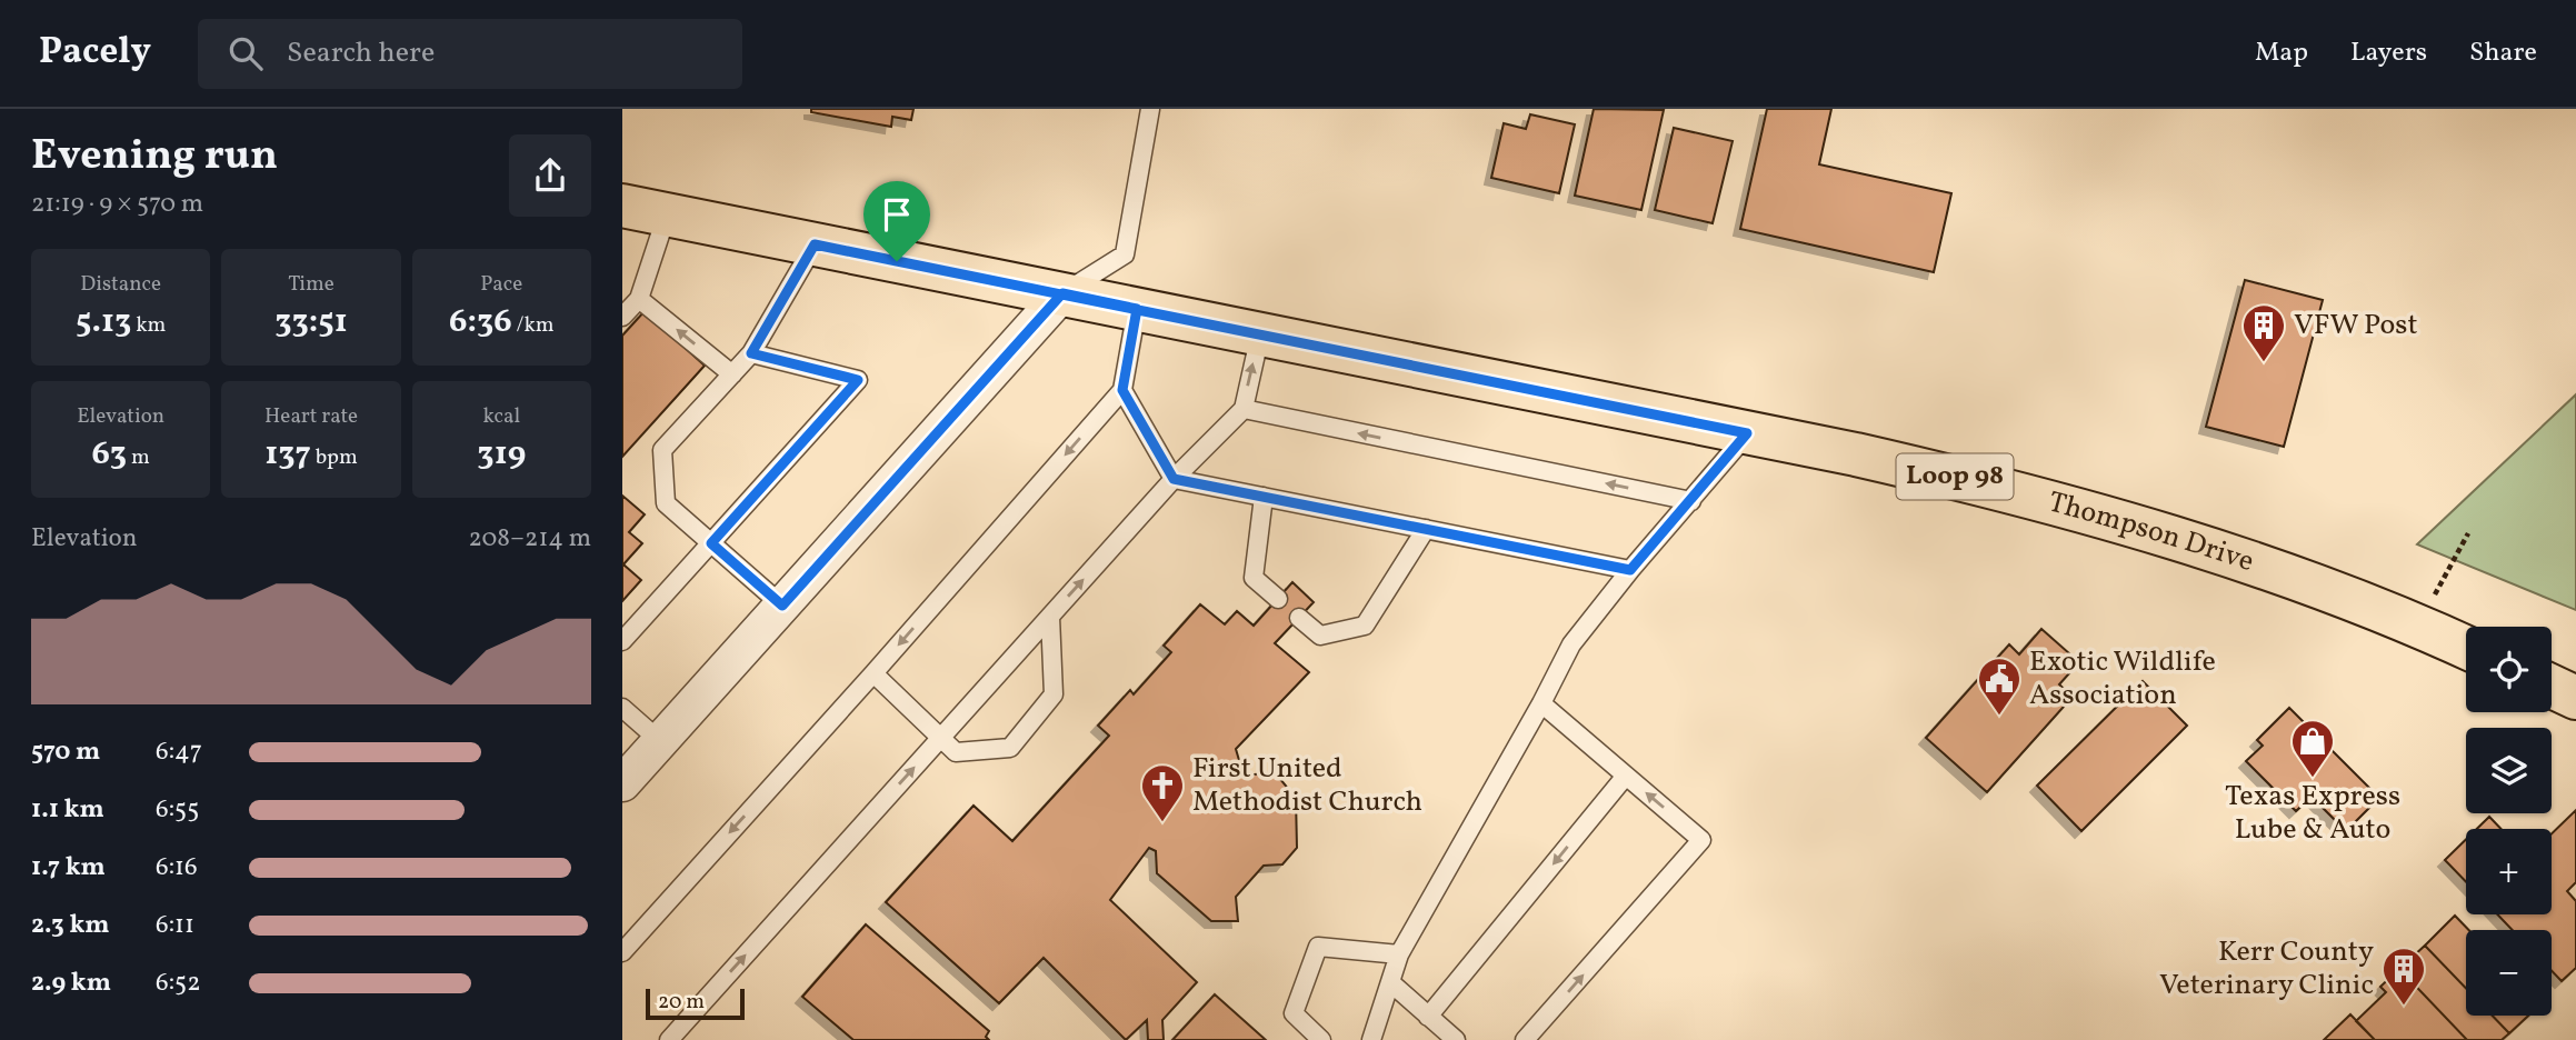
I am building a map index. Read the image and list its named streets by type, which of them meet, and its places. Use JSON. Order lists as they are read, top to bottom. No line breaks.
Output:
{"streets":{"main road":["Loop 98","Thompson Drive"]},"places":{"building":["VFW Post","Kerr County Veterinary Clinic"],"public building":["Exotic Wildlife Association"],"shop":["Texas Express Lube & Auto"],"church":["First United Methodist Church"]},"scale_bar":"20 m","page":{"header":"Pacely","search":"Search here","nav":["Map","Layers","Share"],"heading":["Evening run","21:19 · 9 × 570 m"],"stats":[["Distance","5.13 km"],["Time","33:51"],["Pace","6:36 /km"],["Elevation","63 m"],["Heart rate","137 bpm"],["kcal","319"]],"chart":["Elevation","208–214 m"],"map_buttons":["+","−"],"list":[{"name":"570 m","note":"6:47"},{"name":"1.1 km","note":"6:55"},{"name":"1.7 km","note":"6:16"},{"name":"2.3 km","note":"6:11"},{"name":"2.9 km","note":"6:52"}],"scale":"20 m"}}
